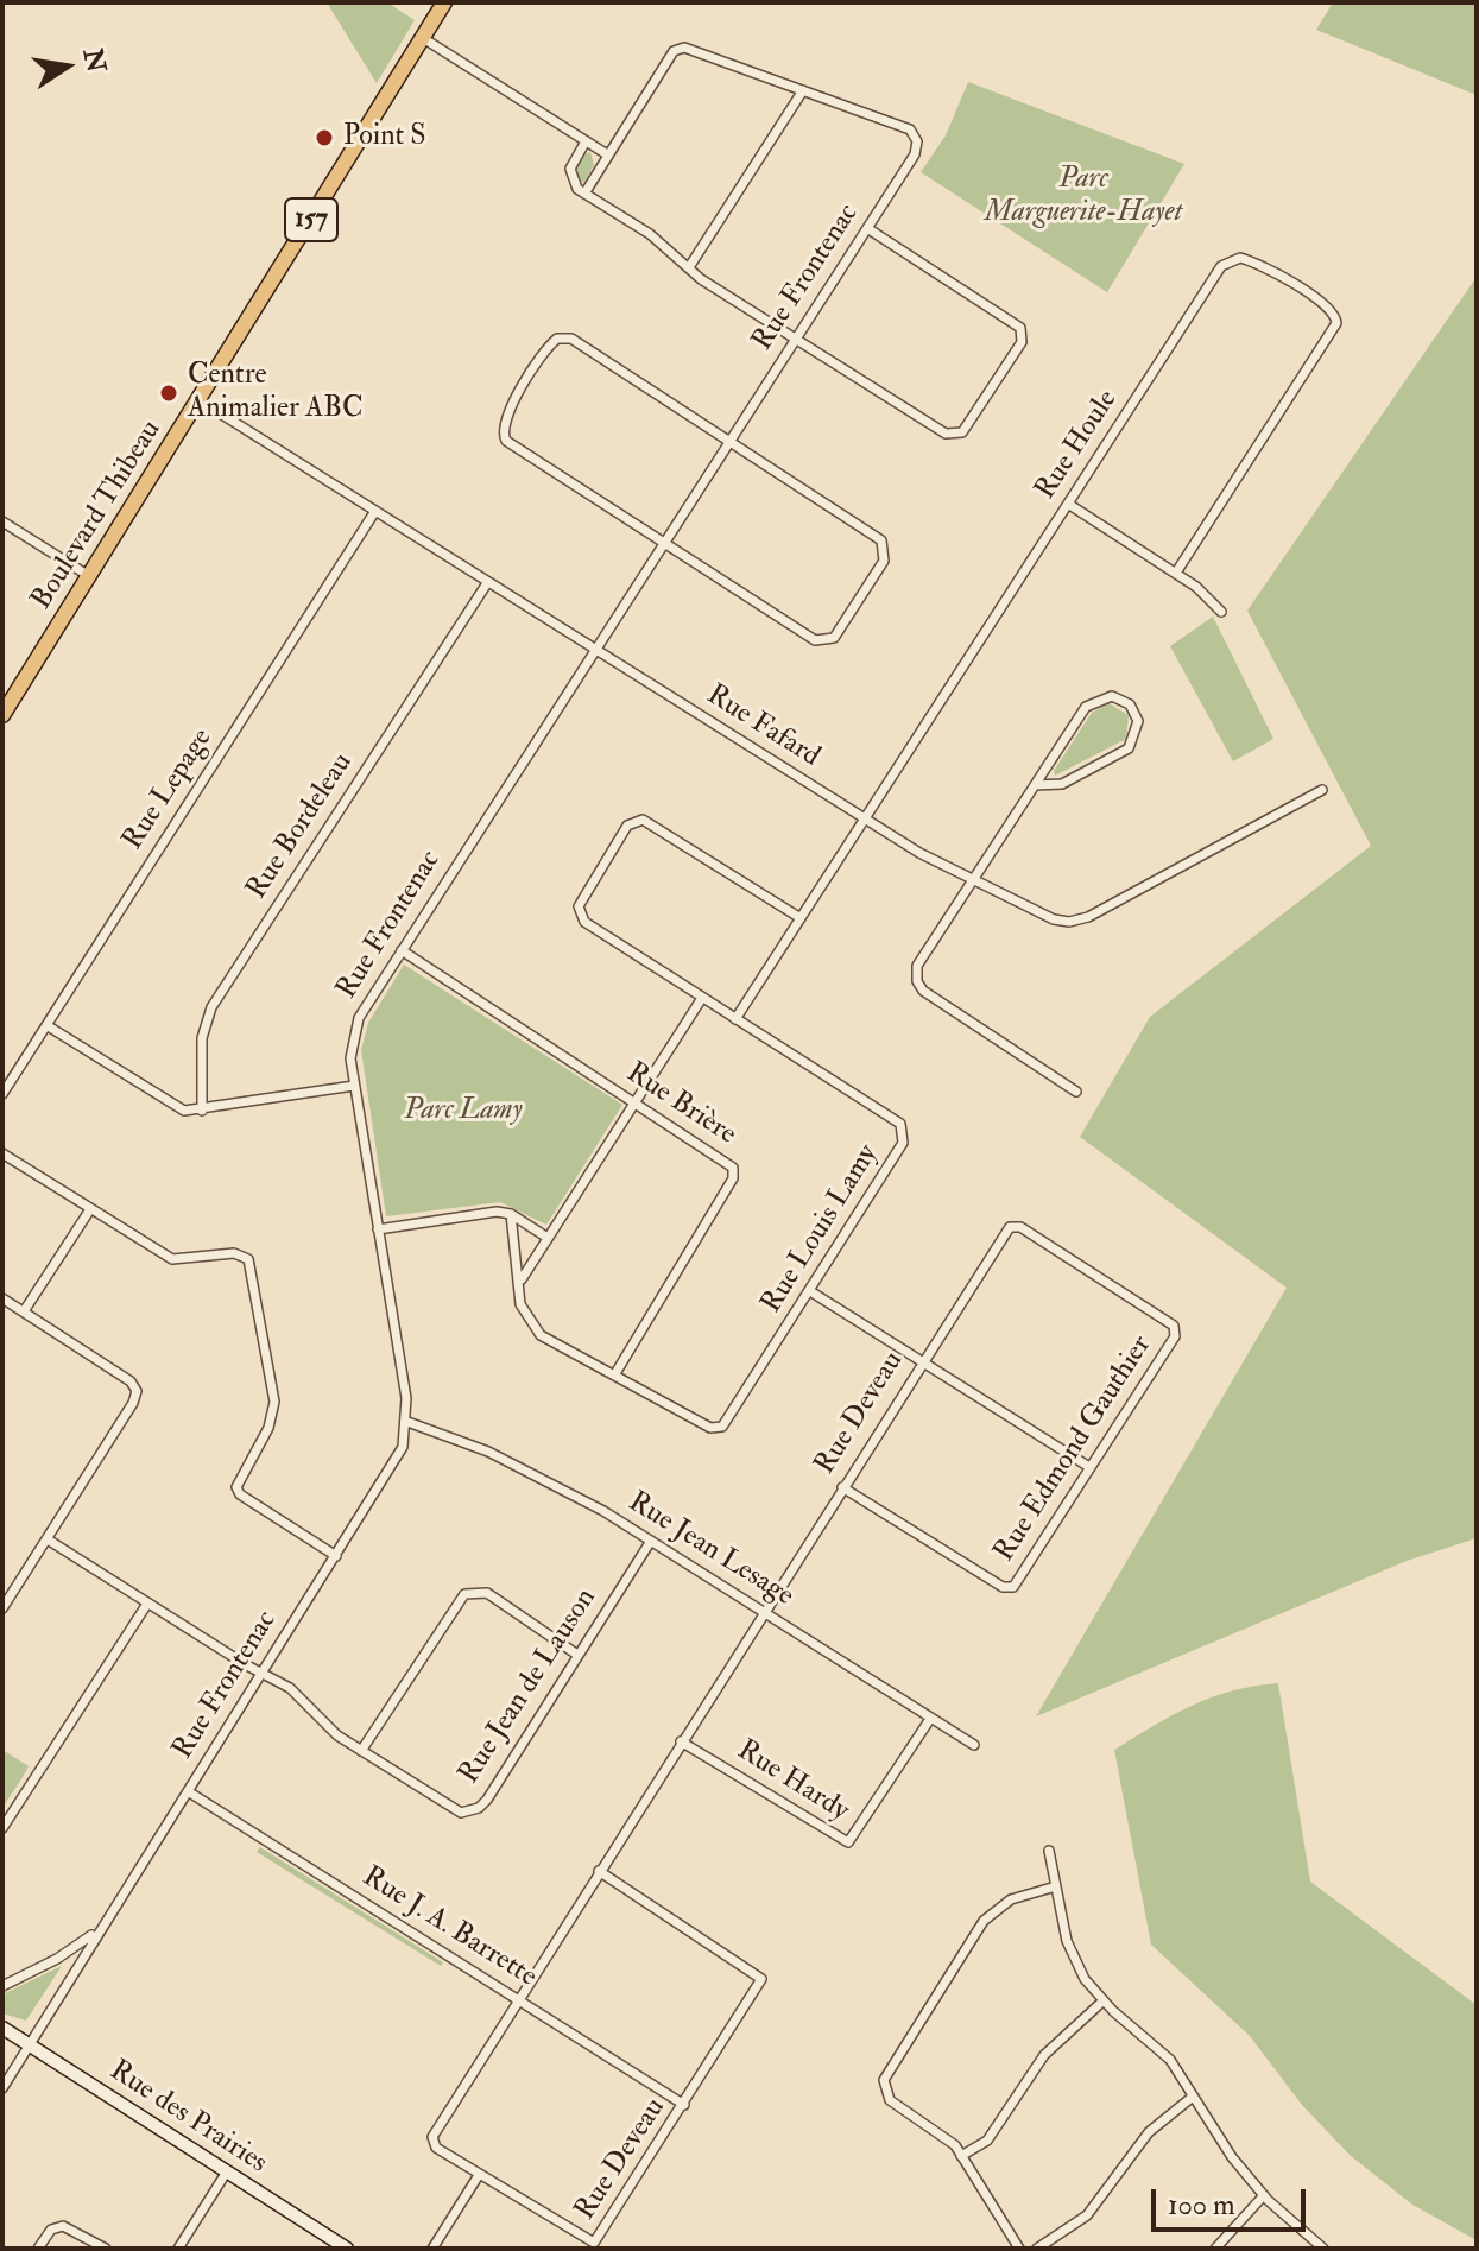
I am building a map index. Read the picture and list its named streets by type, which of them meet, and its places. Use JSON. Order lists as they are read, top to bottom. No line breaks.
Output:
{"streets":{"main road":["157","Boulevard Thibeau","Rue des Prairies"],"street":["Rue Frontenac","Rue Houle","Rue Fafard","Rue Lepage","Rue Bordeleau","Rue Brière","Rue Louis Lamy","Rue Deveau","Rue Edmond Gauthier","Rue Jean Lesage","Rue Jean de Lauson","Rue Hardy","Rue J. A. Barrette"]},"crossings":[["Rue Frontenac","Rue Fafard"],["Rue Frontenac","Rue Brière"],["Rue Frontenac","Rue Jean Lesage"],["Rue Frontenac","Rue Jean de Lauson"],["Rue Frontenac","Rue J. A. Barrette"],["Rue Frontenac","Rue des Prairies"],["Rue Houle","Rue Fafard"],["Rue Houle","Rue Louis Lamy"],["Boulevard Thibeau","Rue Fafard"],["Rue Fafard","Rue Lepage"],["Rue Fafard","Rue Bordeleau"],["Rue Brière","Rue Louis Lamy"],["Rue Deveau","Rue Edmond Gauthier"],["Rue Deveau","Rue Jean Lesage"],["Rue Deveau","Rue Hardy"],["Rue Deveau","Rue J. A. Barrette"],["Rue Jean Lesage","Rue Jean de Lauson"],["Rue Jean Lesage","Rue Hardy"]],"parks":["Parc Marguerite-Hayet","Parc Lamy"],"places":["Point S","Centre Animalier ABC"],"scale_bar":"100 m","north":"right"}
